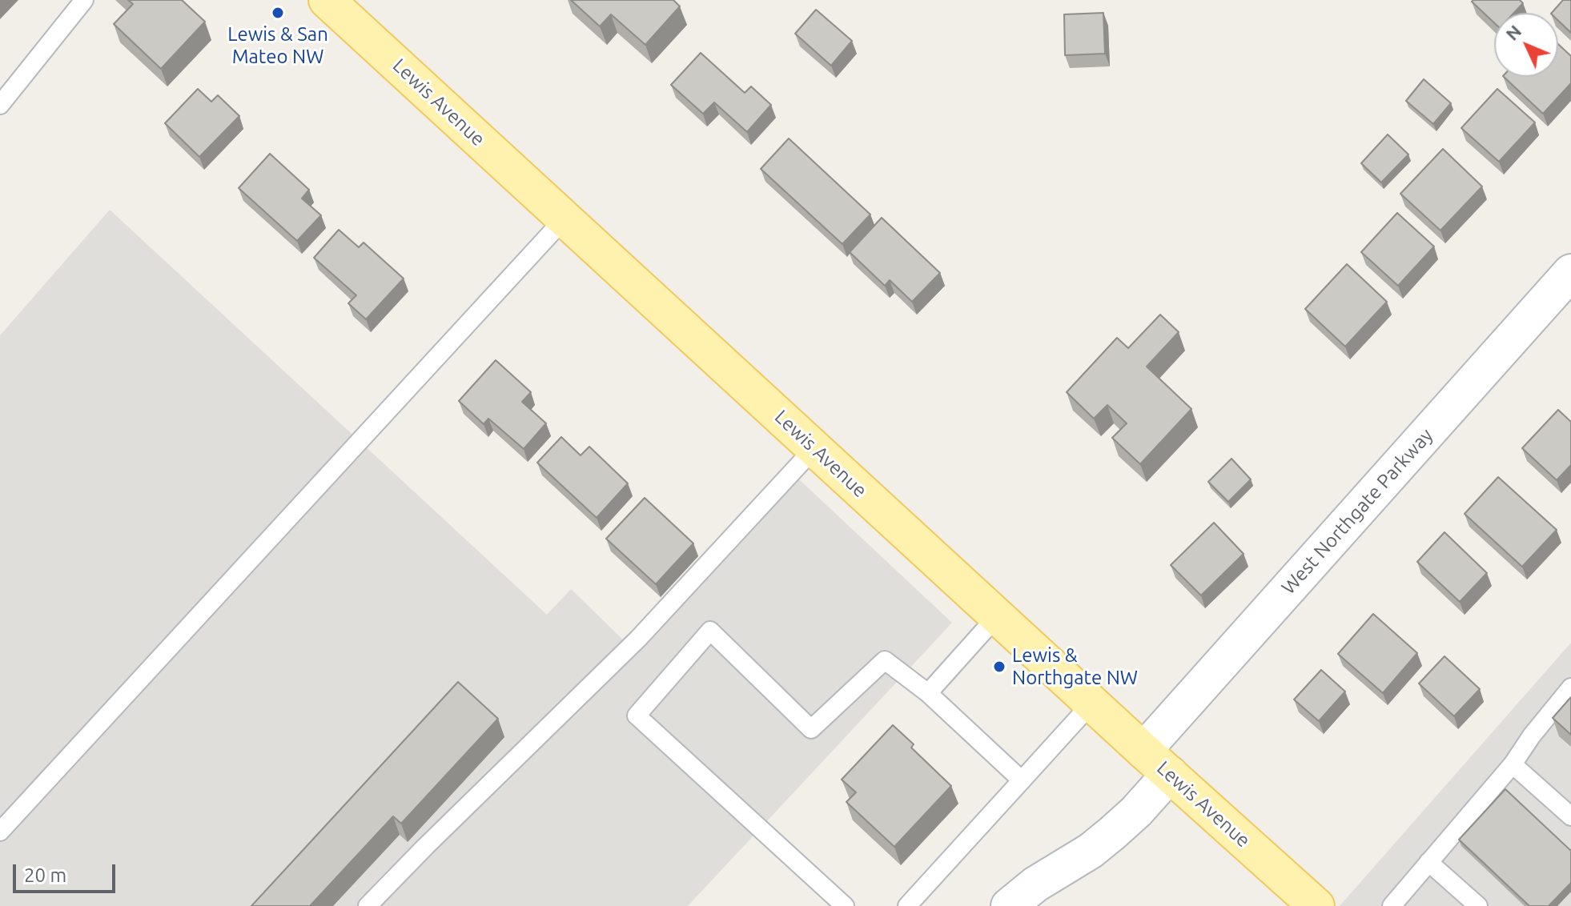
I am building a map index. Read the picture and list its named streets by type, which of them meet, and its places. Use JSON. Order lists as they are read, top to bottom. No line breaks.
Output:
{"streets":{"main road":["Lewis Avenue"],"street":["West Northgate Parkway"]},"crossings":[["Lewis Avenue","West Northgate Parkway"]],"places":["Lewis & San Mateo NW","Lewis & Northgate NW"],"scale_bar":"20 m","north":"top left"}
